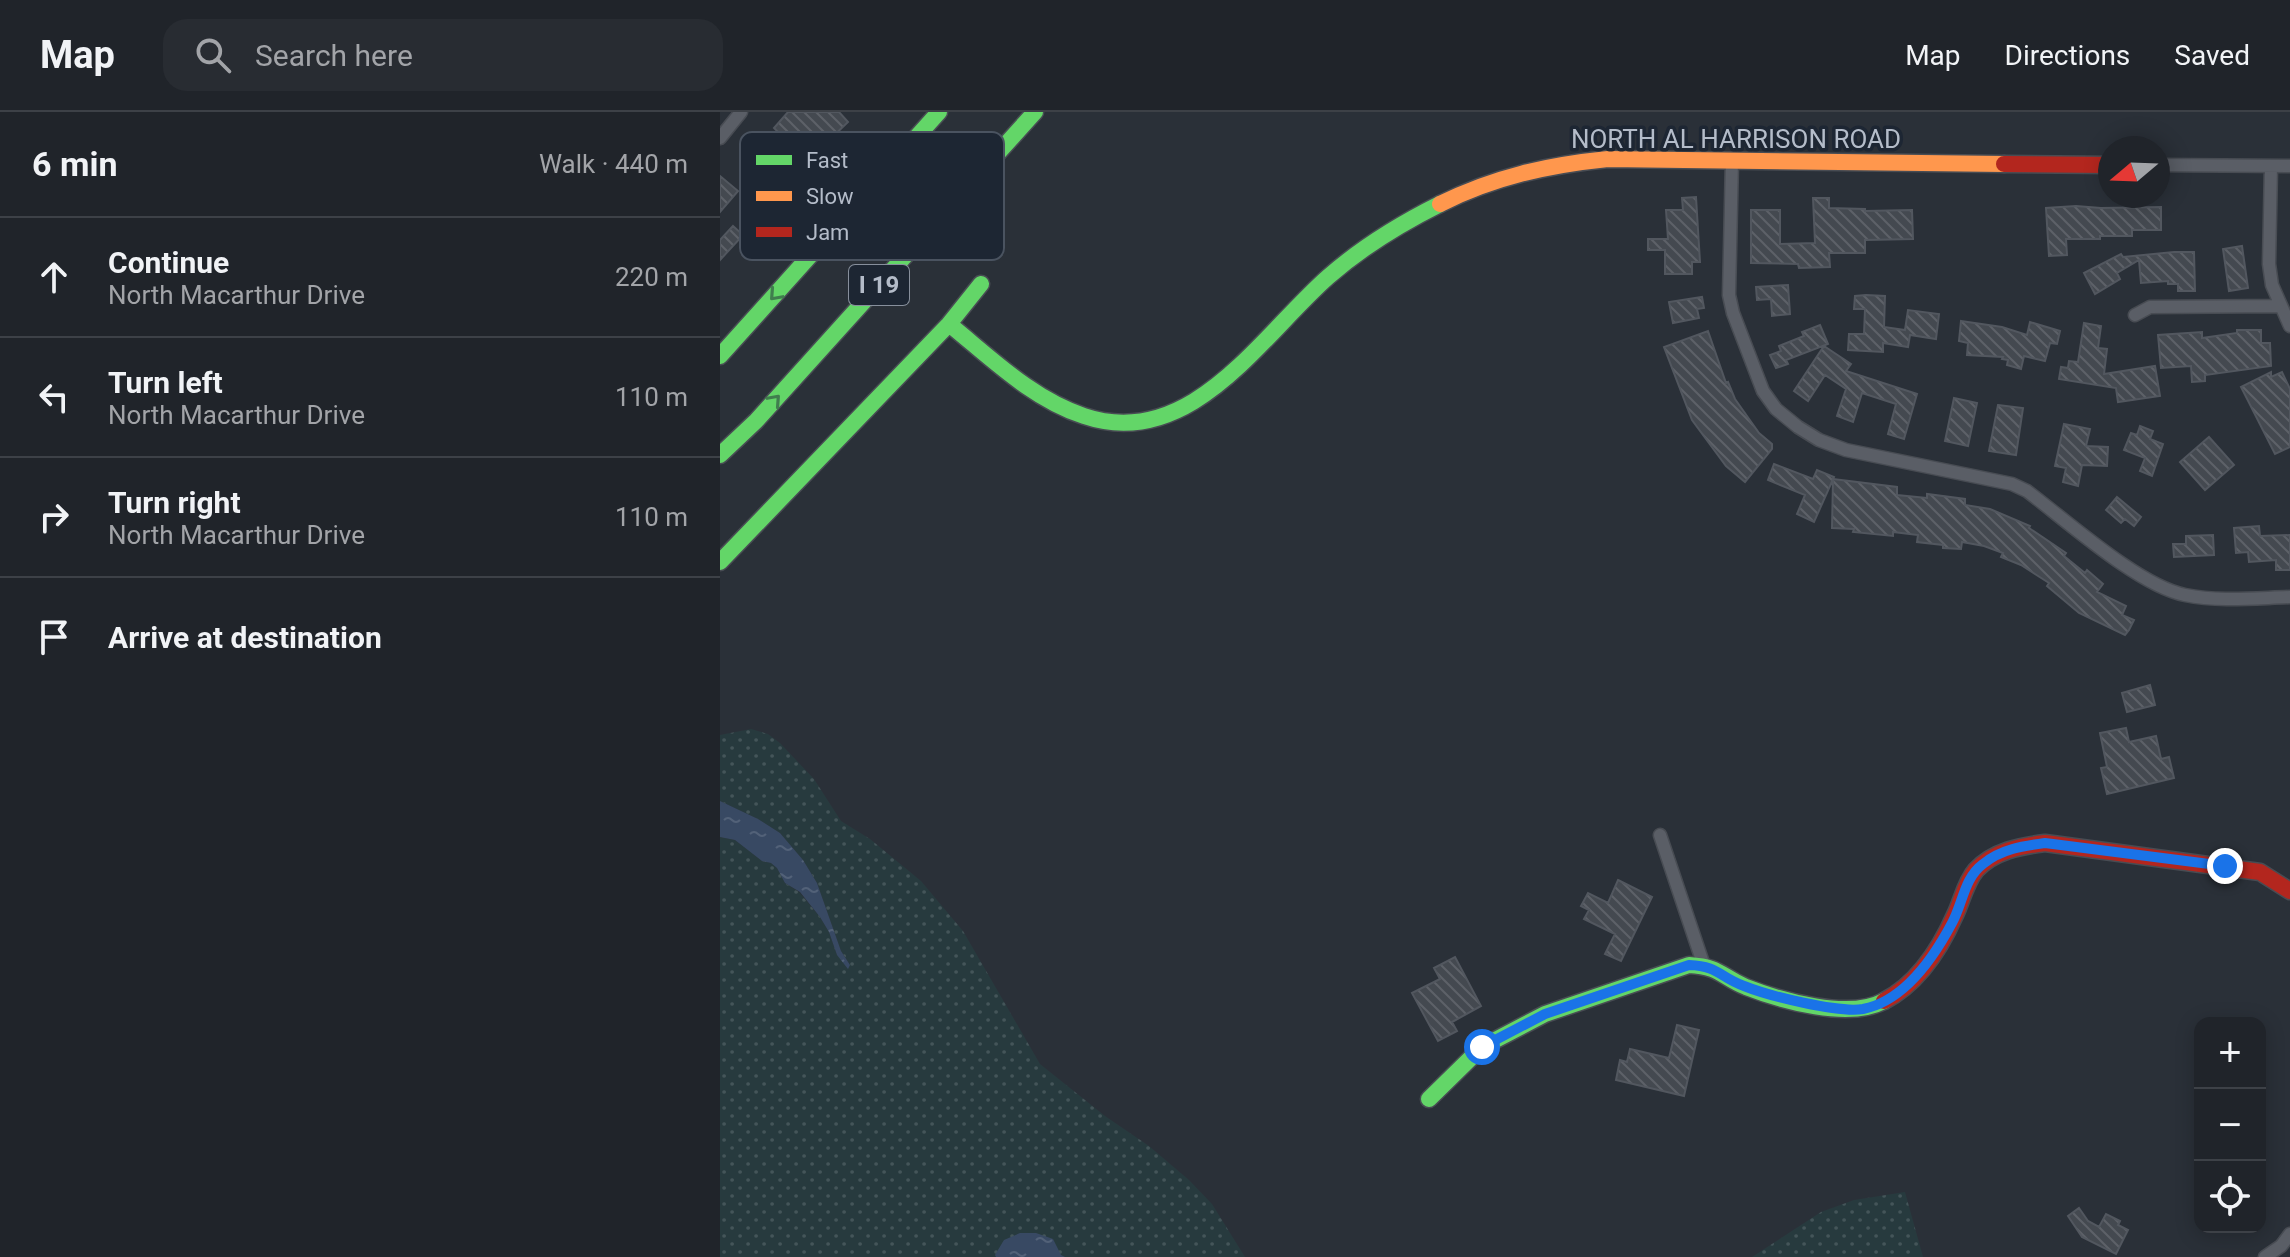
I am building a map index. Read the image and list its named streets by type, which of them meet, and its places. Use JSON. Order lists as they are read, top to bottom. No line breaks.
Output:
{"streets":{"main road":["NORTH AL HARRISON ROAD","I 19"]},"legend":["Fast","Slow","Jam"],"north":"left","page":{"header":"Map","search":"Search here","nav":["Map","Directions","Saved"],"heading":["6 min","Walk · 440 m"],"list":[["Continue","North Macarthur Drive","220 m"],["Turn left","North Macarthur Drive","110 m"],["Turn right","North Macarthur Drive","110 m"],"Arrive at destination"],"map_buttons":["+","−"]}}
